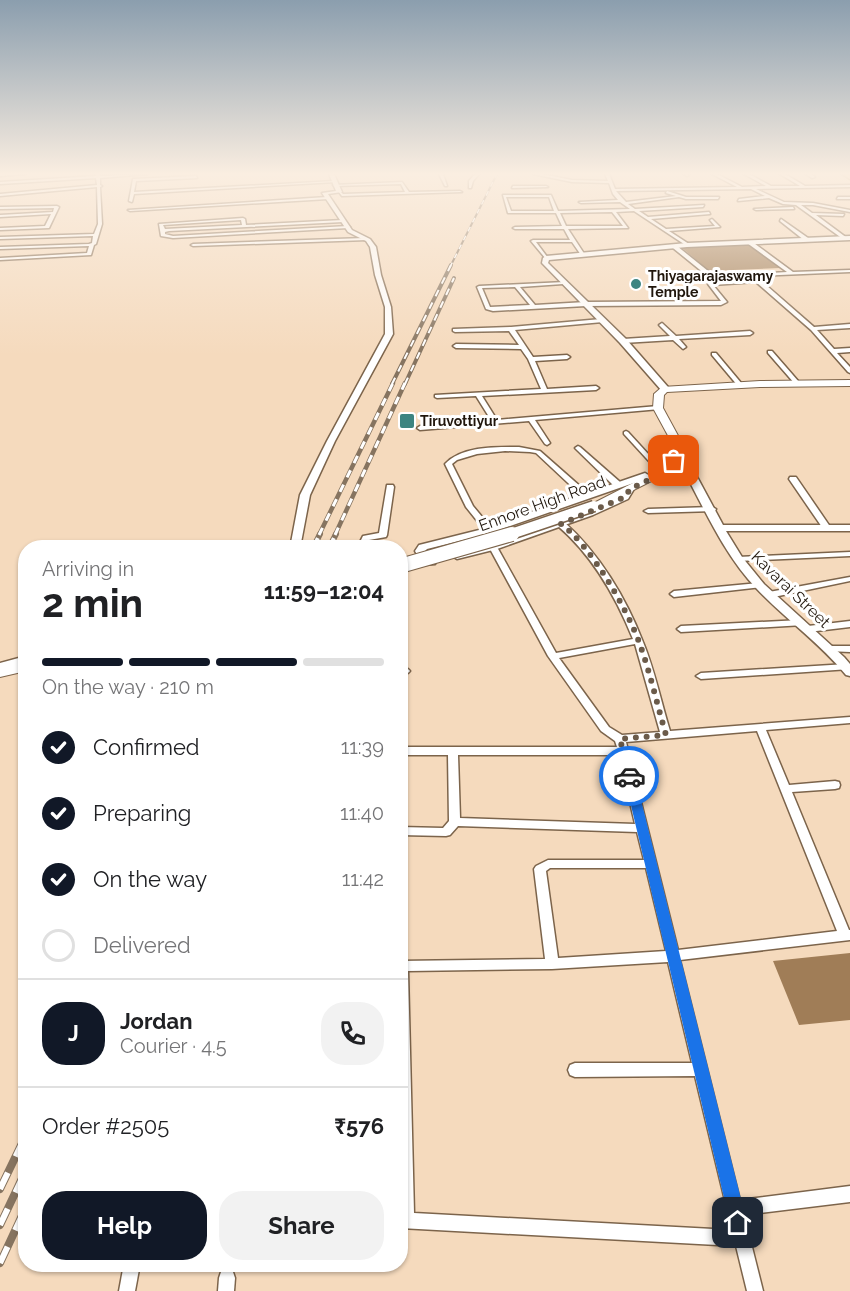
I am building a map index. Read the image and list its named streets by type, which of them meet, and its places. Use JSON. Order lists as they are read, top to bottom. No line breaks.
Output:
{"streets":{"main road":["Ennore High Road"],"street":["Kavarai Street"]},"crossings":[["Ennore High Road","Kavarai Street"]],"places":{"other":["Thiyagarajaswamy Temple"],"transit":["Tiruvottiyur"]},"page":{"heading":["2 min","Arriving in","11:59–12:04"],"panel":["Jordan","Courier · 4.5","Order #2505","₹576"],"bar":"On the way · 210 m","list":[["Confirmed","11:39"],["Preparing","11:40"],["On the way","11:42"],"Delivered"],"round":"J","buttons":["Help","Share"]}}
